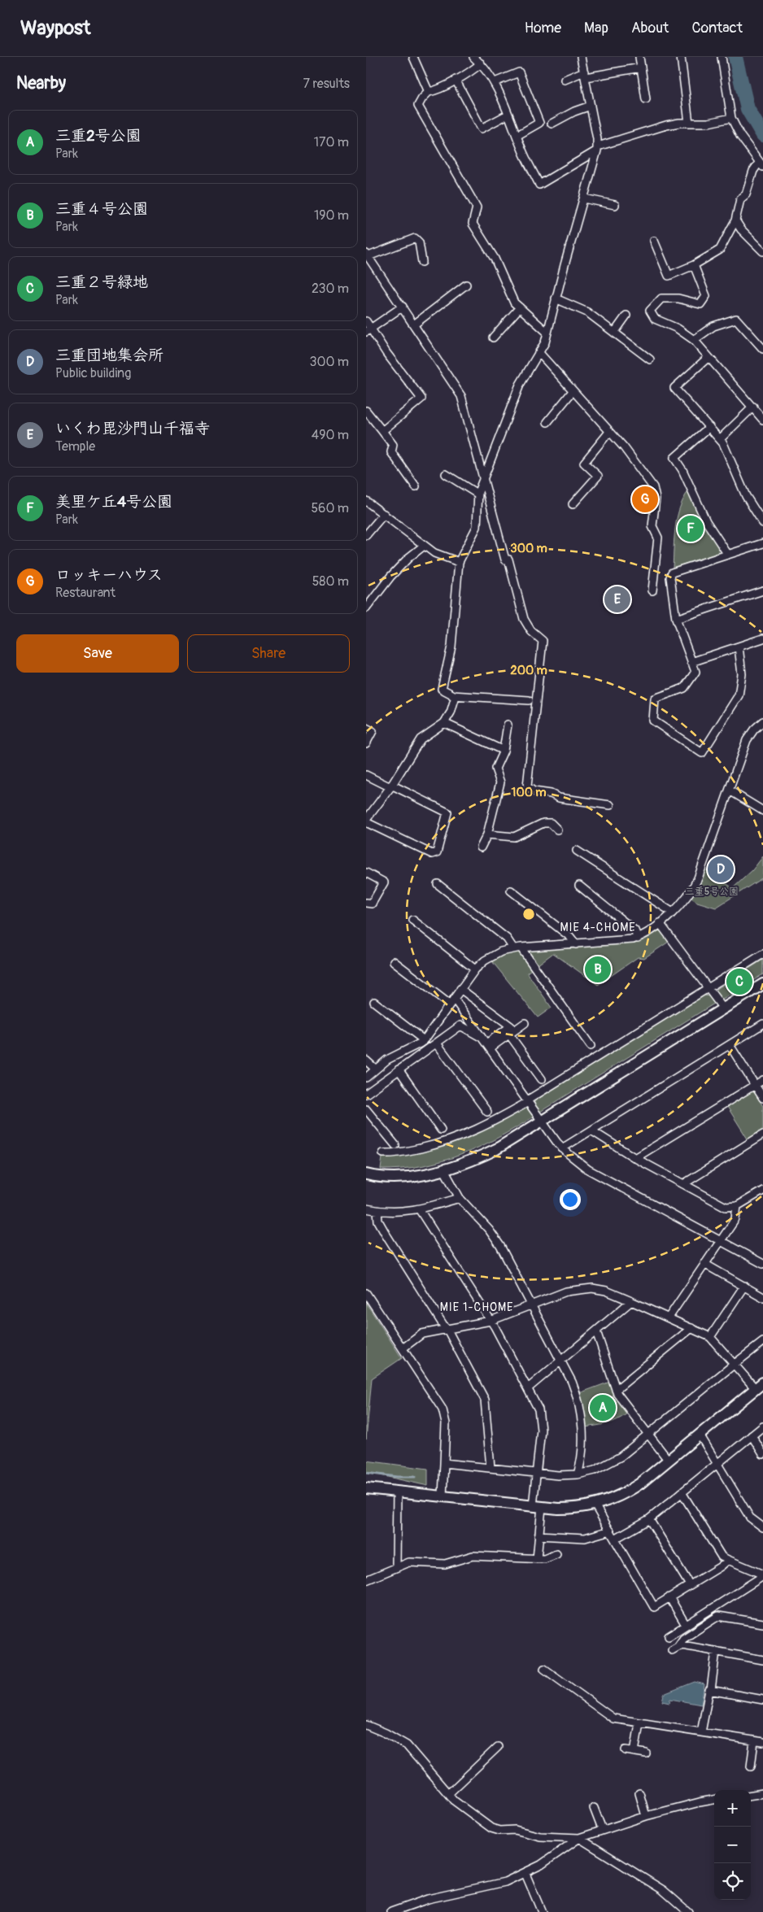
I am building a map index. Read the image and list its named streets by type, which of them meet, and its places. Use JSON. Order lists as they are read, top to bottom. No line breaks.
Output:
{"districts":["MIE 4-CHOME","MIE 1-CHOME"],"parks":["三重5号公園"],"page":{"header":"Waypost","nav":["Home","Map","About","Contact"],"heading":["Nearby","7 results"],"list":[{"mark":"A","name":"三重2号公園","note":"Park","value":"170 m"},{"mark":"B","name":"三重４号公園","note":"Park","value":"190 m"},{"mark":"C","name":"三重２号緑地","note":"Park","value":"230 m"},{"mark":"D","name":"三重団地集会所","note":"Public building","value":"300 m"},{"mark":"E","name":"いくわ毘沙門山千福寺","note":"Temple","value":"490 m"},{"mark":"F","name":"美里ケ丘4号公園","note":"Park","value":"560 m"},{"mark":"G","name":"ロッキーハウス","note":"Restaurant","value":"580 m"}],"pins":["G","F","E","D","B","C","A"],"buttons":["Save","Share"],"map_buttons":["+","−"]},"rings":["300 m","200 m","100 m"]}
